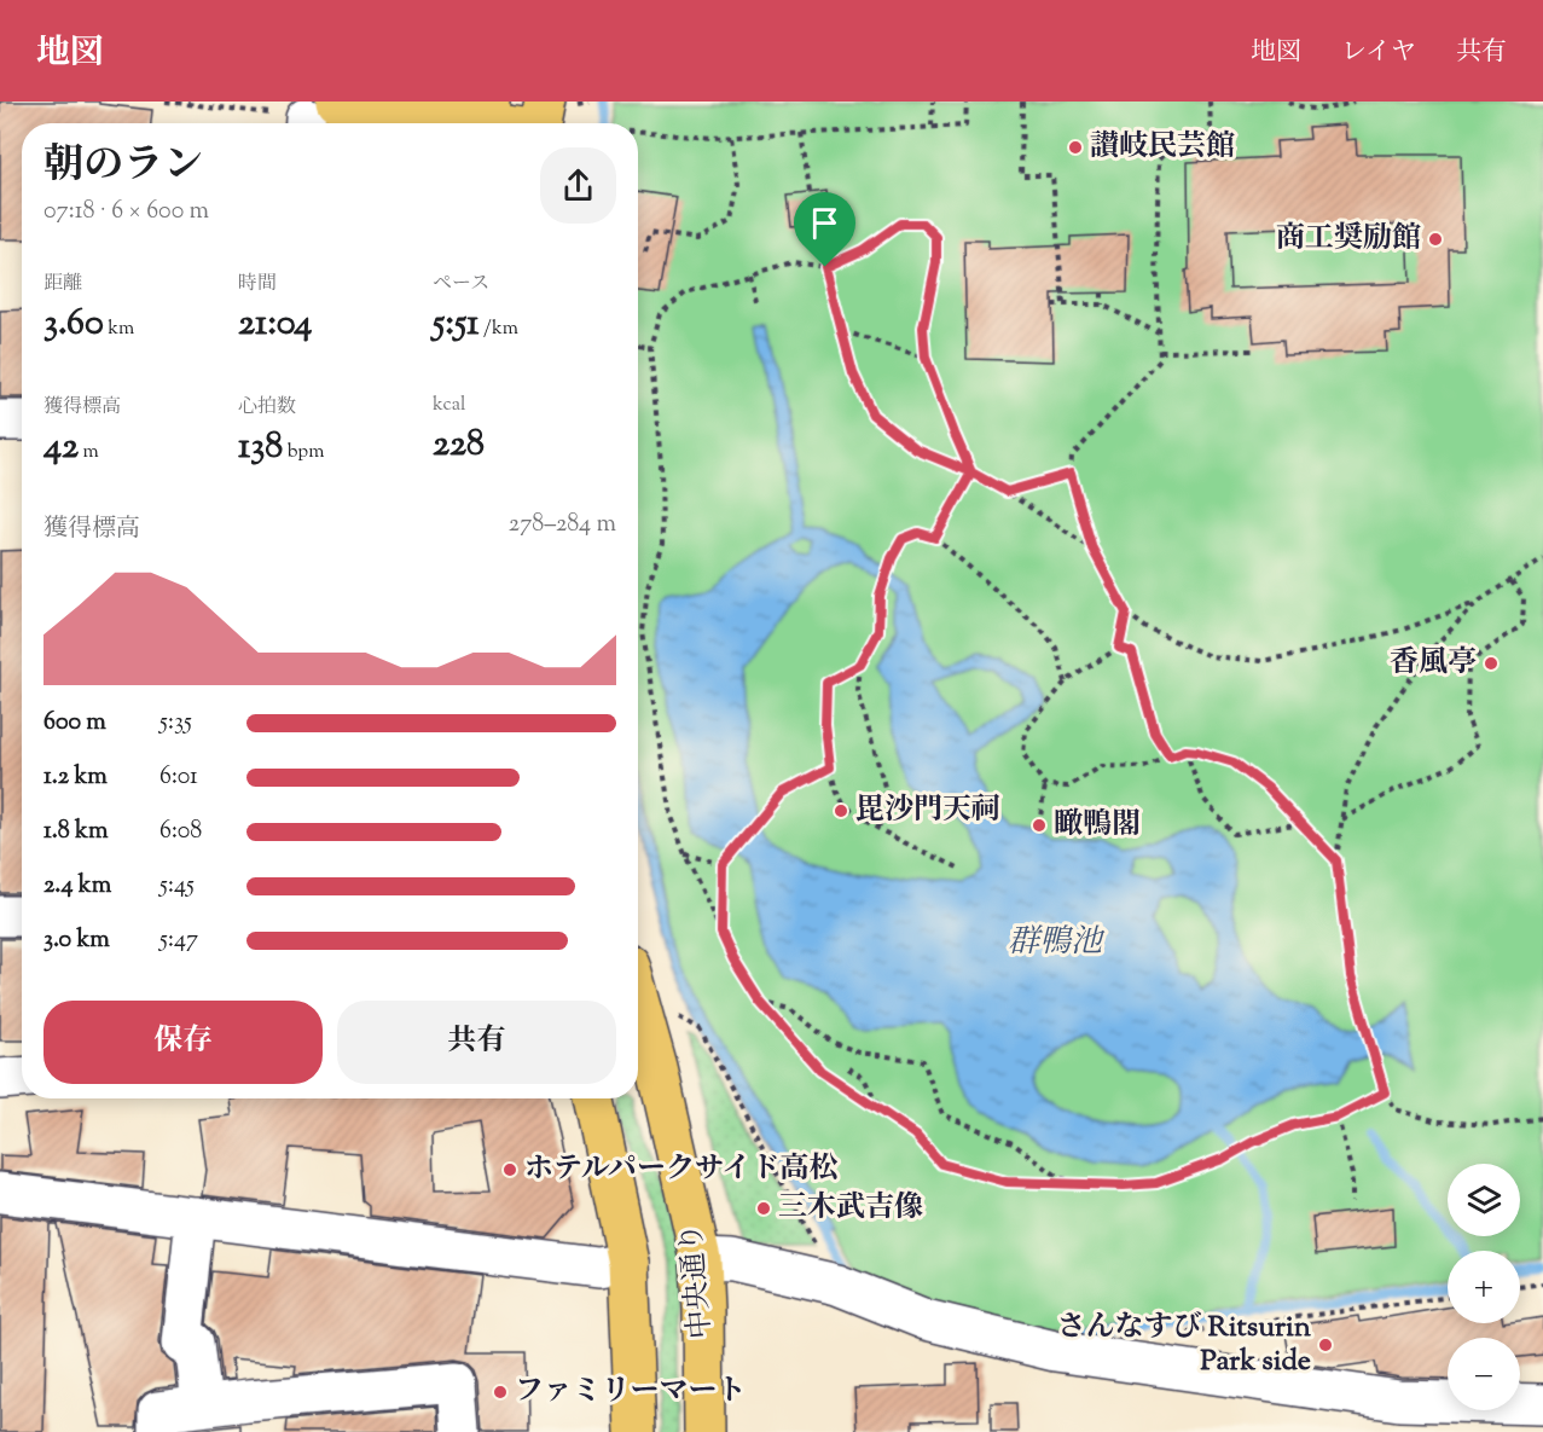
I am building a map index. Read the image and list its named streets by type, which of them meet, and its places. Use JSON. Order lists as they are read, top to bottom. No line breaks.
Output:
{"streets":{"main road":["中央通り"]},"water":["群鴨池"],"places":["讃岐民芸館","商工奨励館","香風亭","毘沙門天祠","瞰鴨閣","ホテルパークサイド高松","三木武吉像","さんなすび Ritsurin Park side","ファミリーマート"],"page":{"header":"地図","nav":["地図","レイヤ","共有"],"heading":["朝のラン","07:18 · 6 × 600 m"],"stats":[["距離","3.60 km"],["時間","21:04"],["ペース","5:51 /km"],["獲得標高","42 m"],["心拍数","138 bpm"],["kcal","228"]],"chart":["獲得標高","278–284 m"],"list":[{"name":"600 m","note":"5:35"},{"name":"1.2 km","note":"6:01"},{"name":"1.8 km","note":"6:08"},{"name":"2.4 km","note":"5:45"},{"name":"3.0 km","note":"5:47"}],"buttons":["保存","共有"],"map_buttons":["+","−"]}}
